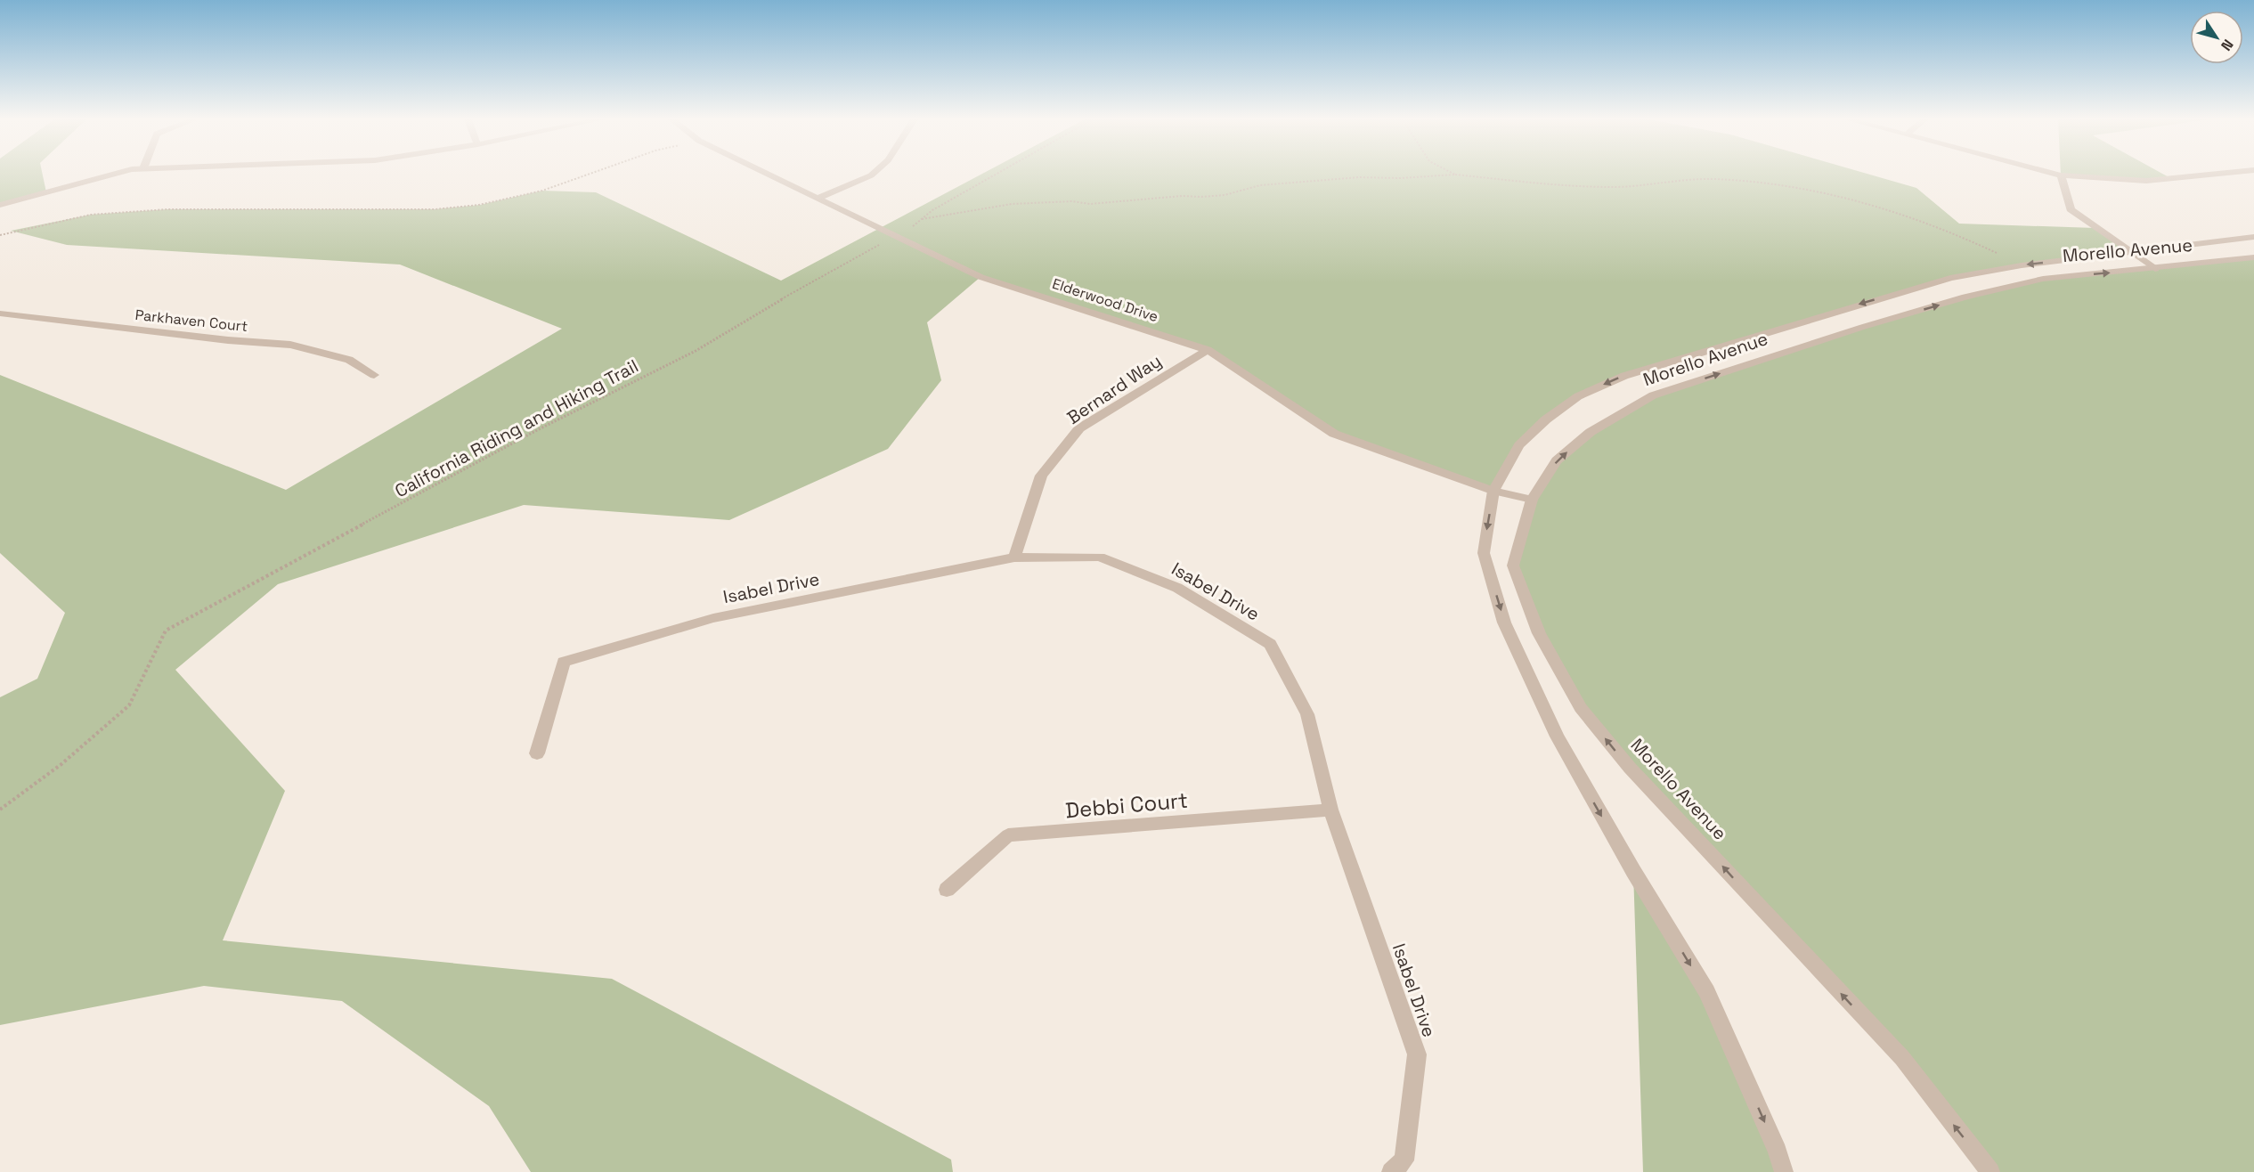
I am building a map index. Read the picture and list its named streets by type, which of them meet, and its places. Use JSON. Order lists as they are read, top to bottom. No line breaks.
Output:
{"streets":{"street":["Morello Avenue","Elderwood Drive","Parkhaven Court","Bernard Way","Isabel Drive","Debbi Court"],"path":["California Riding and Hiking Trail"]},"crossings":[["Morello Avenue","Elderwood Drive"],["Elderwood Drive","Bernard Way"],["Elderwood Drive","California Riding and Hiking Trail"],["Bernard Way","Isabel Drive"],["Isabel Drive","Debbi Court"]],"north":"bottom right"}
